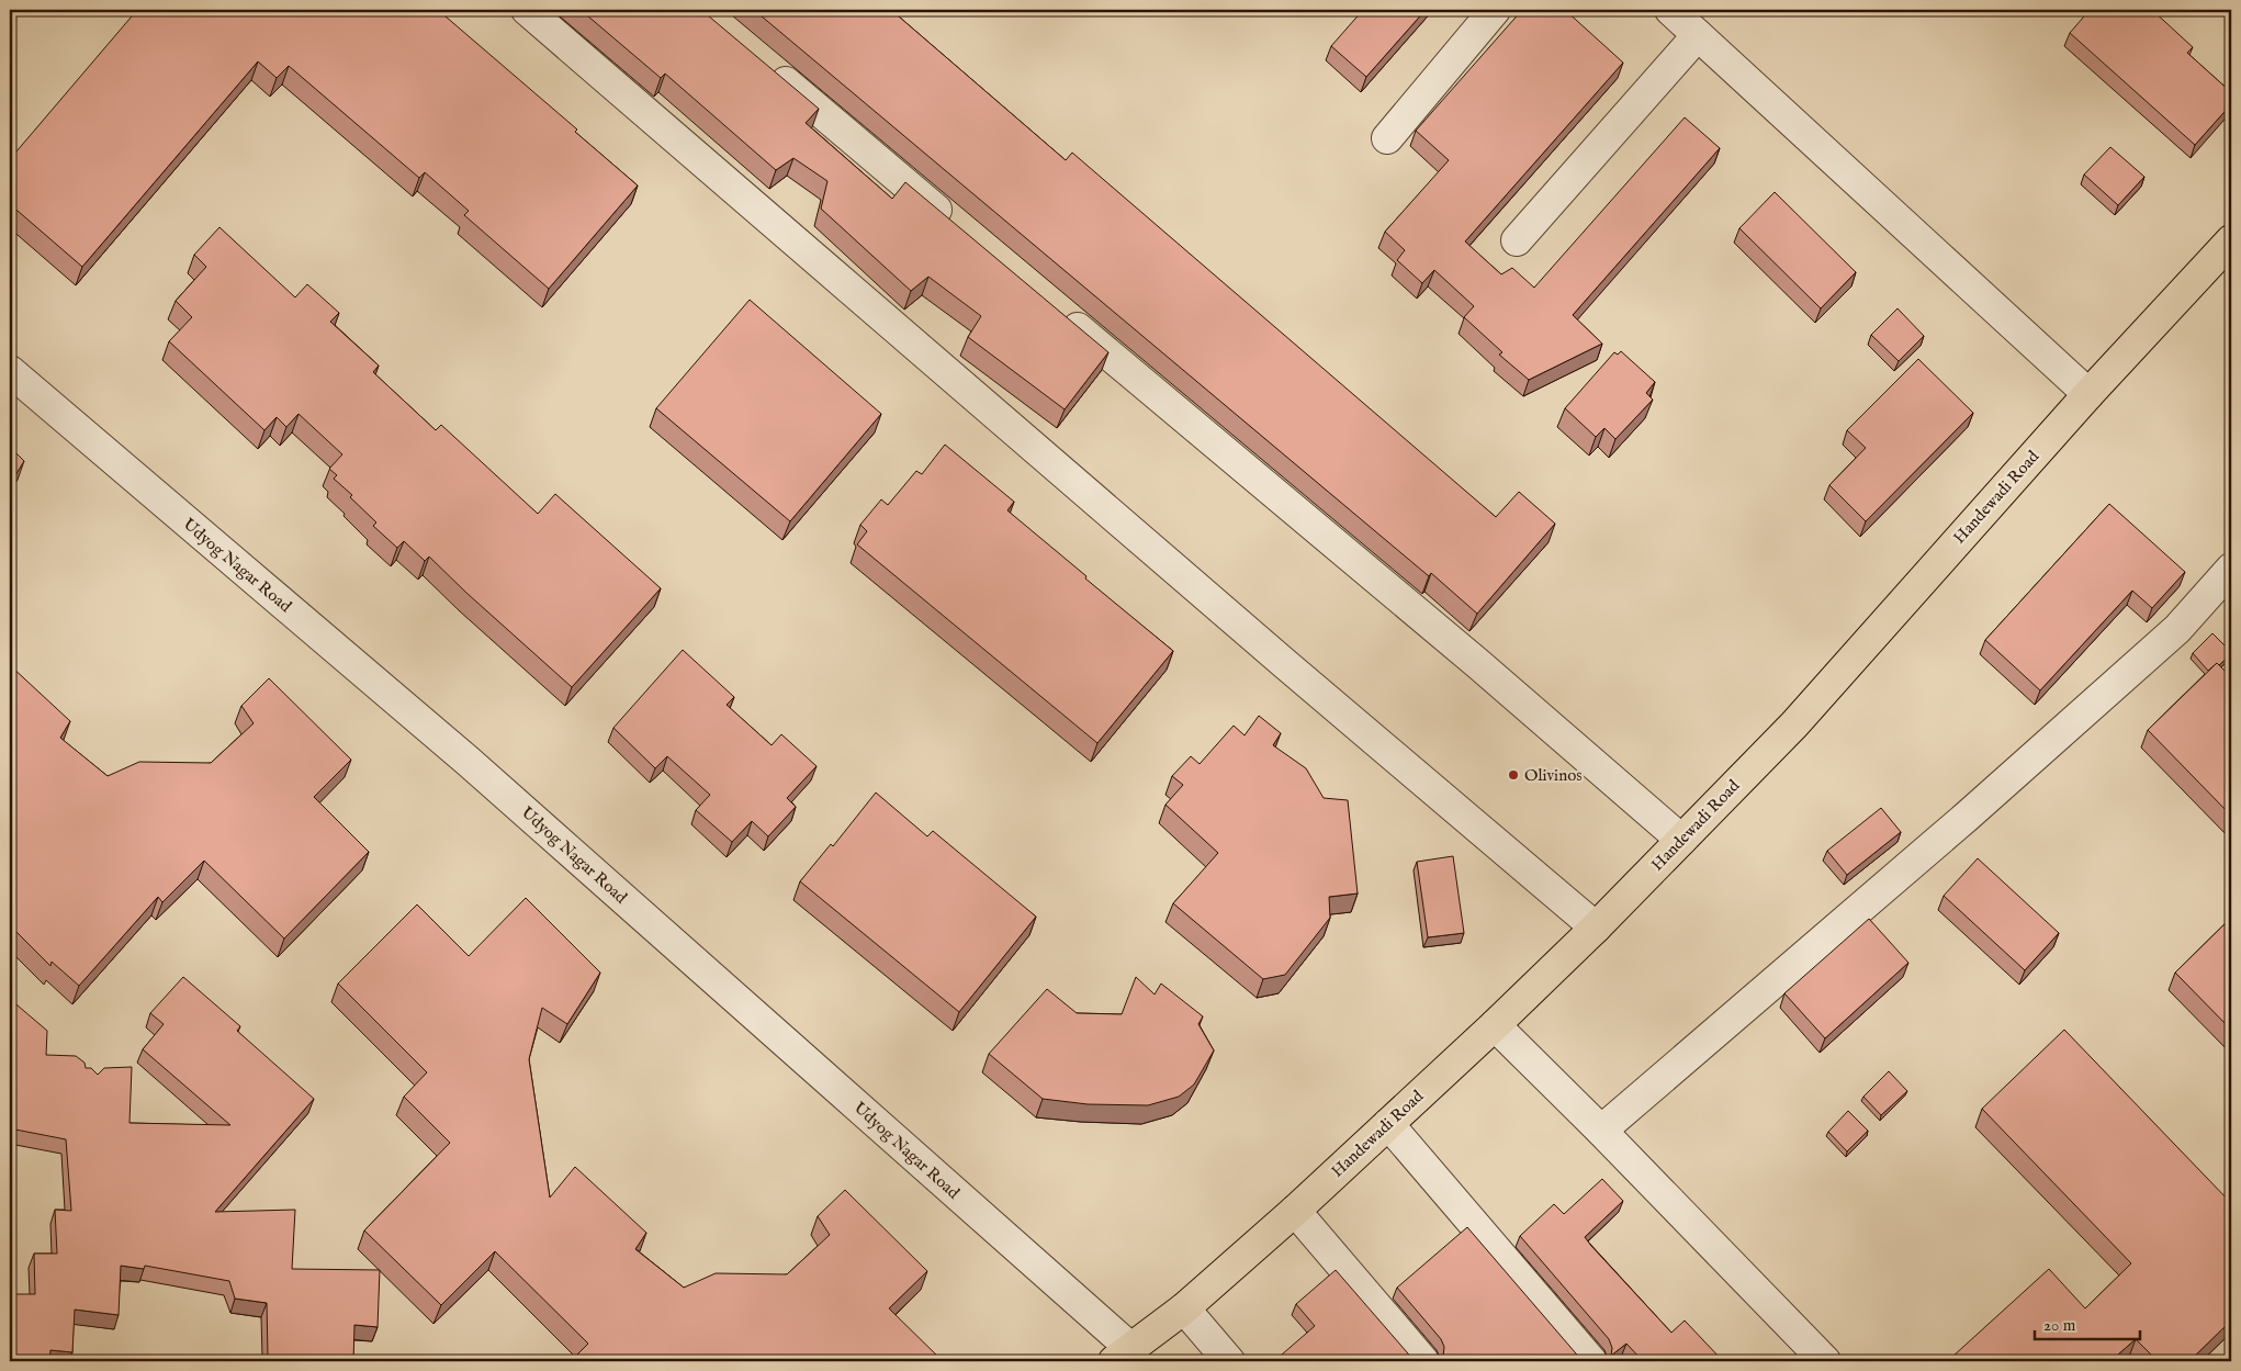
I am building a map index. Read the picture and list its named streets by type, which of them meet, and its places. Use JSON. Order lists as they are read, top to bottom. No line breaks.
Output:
{"streets":{"main road":["Handewadi Road"],"street":["Udyog Nagar Road"]},"crossings":[["Handewadi Road","Udyog Nagar Road"]],"places":["Olivinos"],"scale_bar":"20 m"}
